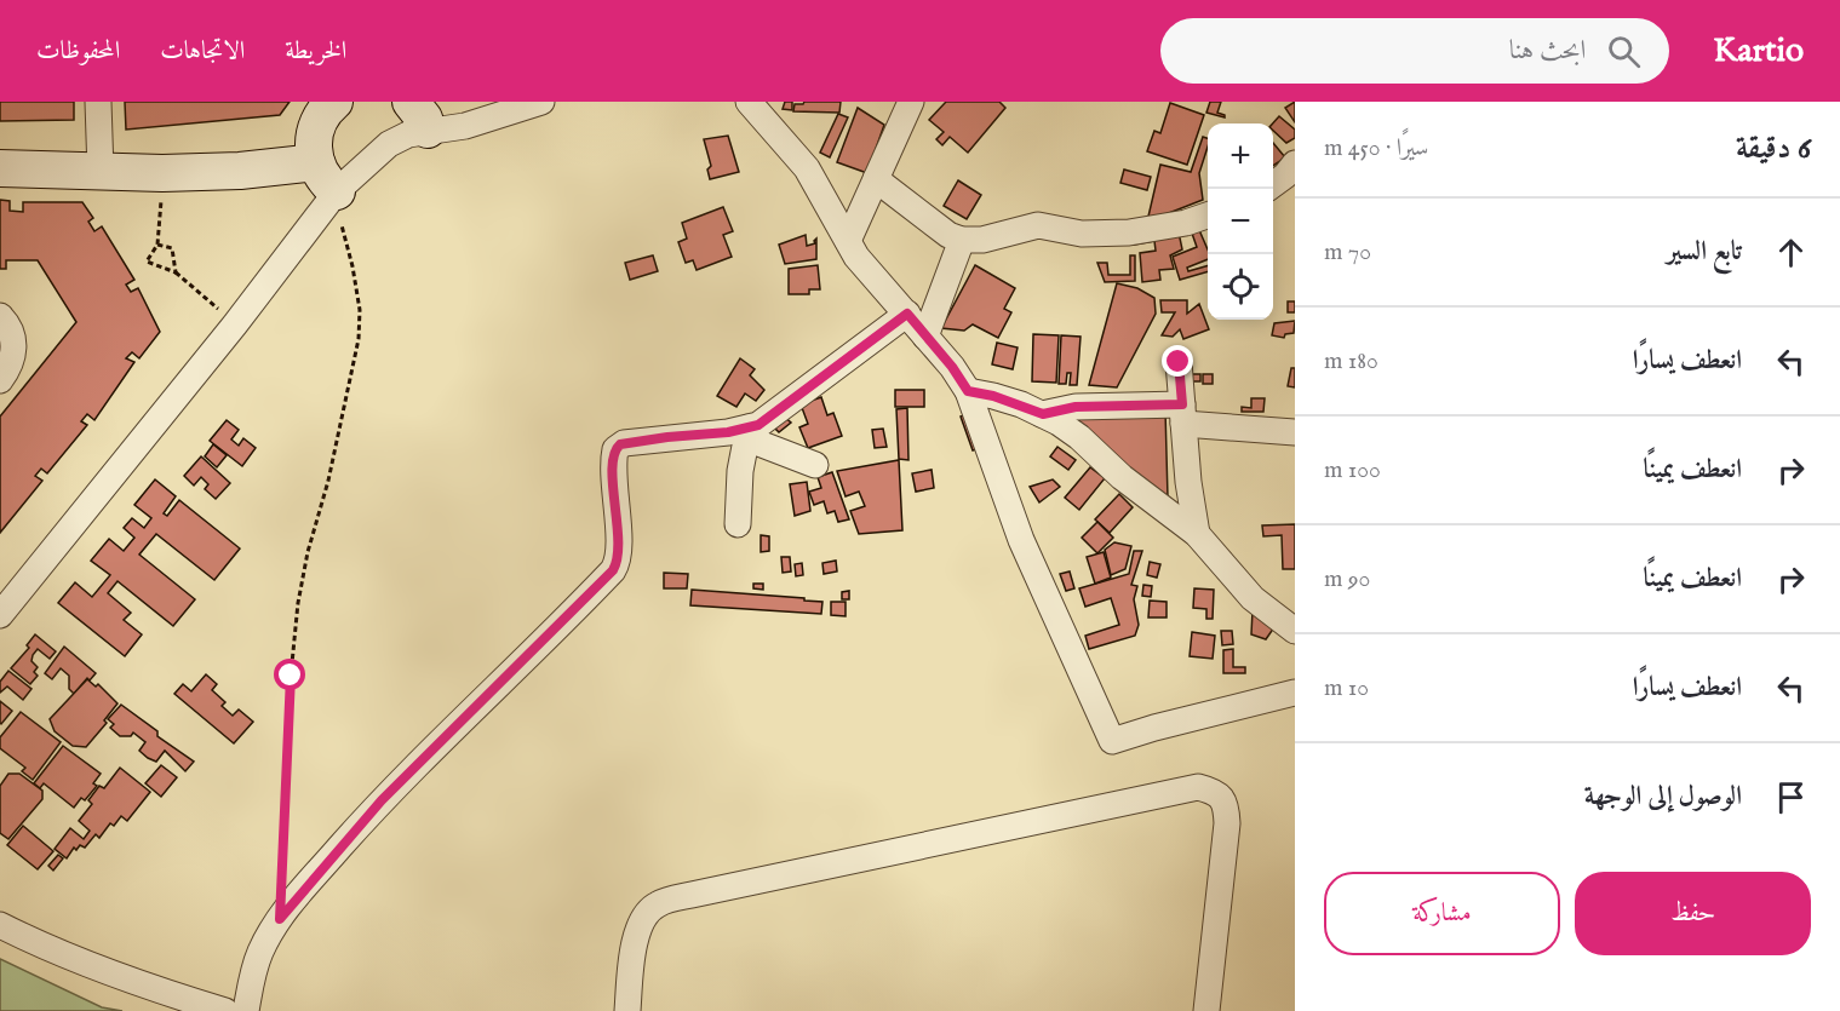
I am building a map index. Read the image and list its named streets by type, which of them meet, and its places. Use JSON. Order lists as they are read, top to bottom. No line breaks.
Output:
{"page":{"header":"Kartio","search":"ابحث هنا","nav":["الخريطة","الاتجاهات","المحفوظات"],"heading":["6 دقيقة","سيرًا · 450 m"],"map_buttons":["+","−"],"list":[["تابع السير","70 m"],["انعطف يسارًا","180 m"],["انعطف يمينًا","100 m"],["انعطف يمينًا","90 m"],["انعطف يسارًا","10 m"],"الوصول إلى الوجهة"],"buttons":["حفظ","مشاركة"]}}
